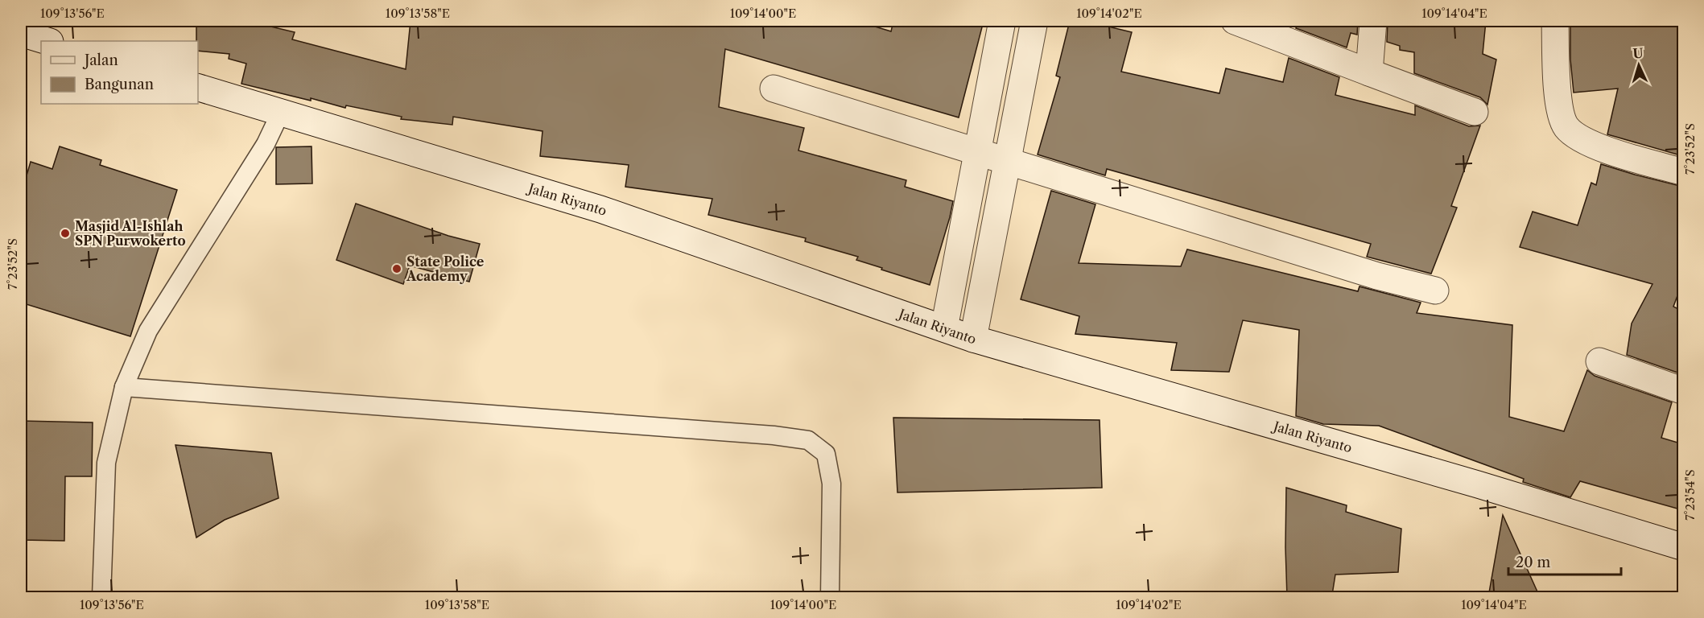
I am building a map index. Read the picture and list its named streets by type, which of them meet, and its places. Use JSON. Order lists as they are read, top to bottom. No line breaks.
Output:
{"streets":{"street":["Jalan Riyanto"]},"places":["Masjid Al-Ishlah SPN Purwokerto","State Police Academy"],"legend":["Jalan","Bangunan"],"scale_bar":"20 m","north":"top","coordinates":["109°13'56\"E","109°13'58\"E","109°14'00\"E","109°14'02\"E","109°14'04\"E","7°23'52\"S","7°23'54\"S"]}
